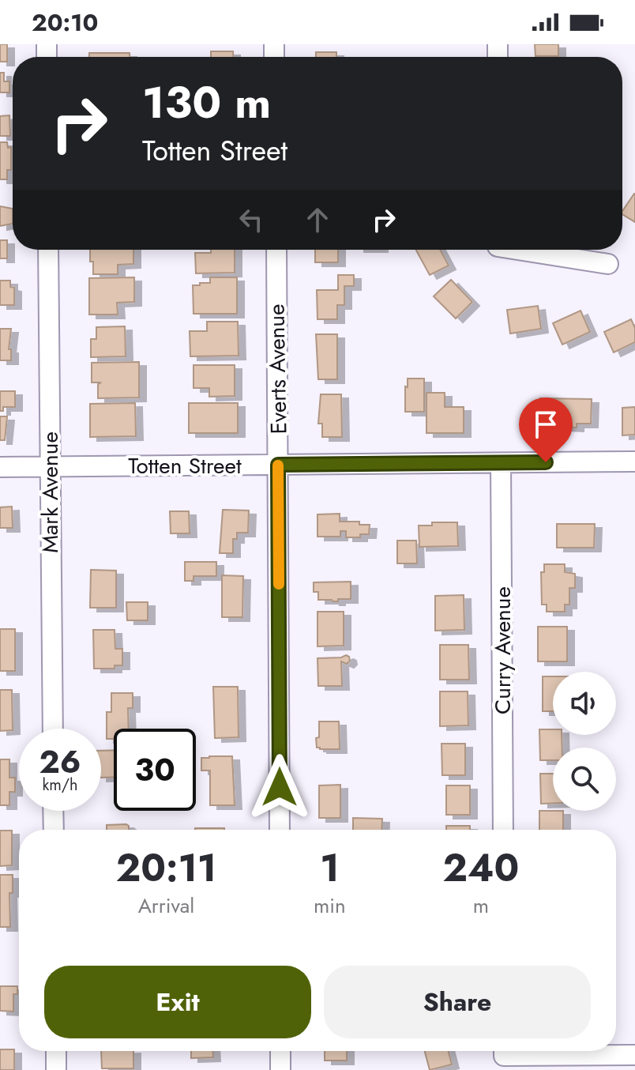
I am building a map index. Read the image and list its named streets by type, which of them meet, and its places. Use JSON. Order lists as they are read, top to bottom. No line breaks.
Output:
{"streets":{"street":["Everts Avenue","Totten Street","Mark Avenue","Curry Avenue"]},"crossings":[["Everts Avenue","Totten Street"],["Totten Street","Mark Avenue"],["Totten Street","Curry Avenue"]],"page":{"status":"20:10","turn":["130 m","Totten Street"],"speed":"26 km/h","limit":"30","eta":["20:11","Arrival","1","min","240","m"],"buttons":["Exit","Share"]}}
